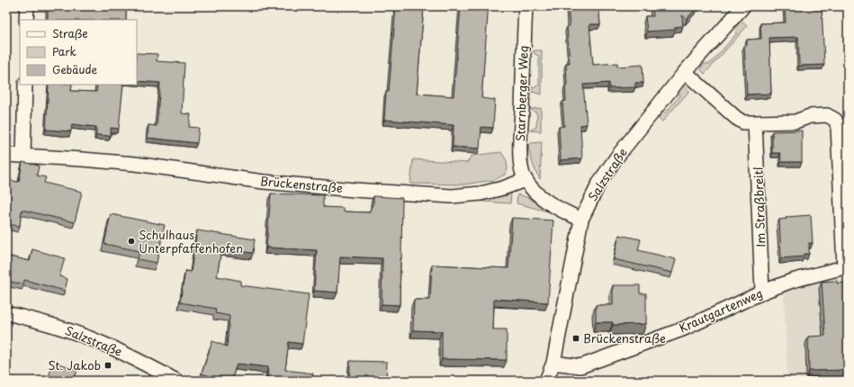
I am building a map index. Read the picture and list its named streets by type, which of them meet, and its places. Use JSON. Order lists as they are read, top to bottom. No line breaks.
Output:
{"streets":{"street":["Starnberger Weg","Salzstraße","Brückenstraße","Im Straßbreitl","Krautgartenweg"]},"crossings":[["Starnberger Weg","Brückenstraße"],["Salzstraße","Krautgartenweg"],["Im Straßbreitl","Krautgartenweg"]],"places":{"other":["Schulhaus Unterpfaffenhofen"],"transit":["Brückenstraße","St. Jakob"]},"legend":["Straße","Park","Gebäude"]}
